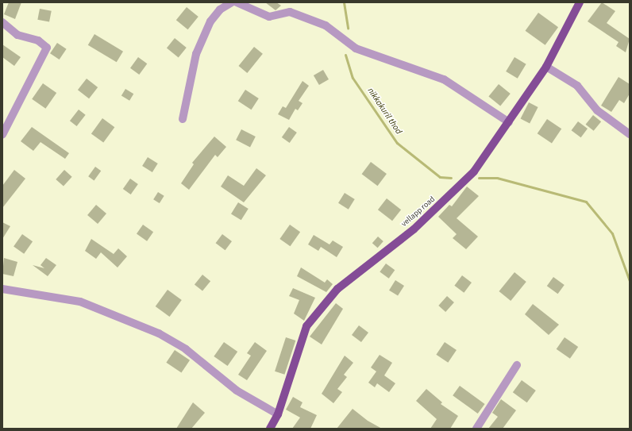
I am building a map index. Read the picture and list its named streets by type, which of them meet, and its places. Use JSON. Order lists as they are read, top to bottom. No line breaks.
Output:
{"streets":{"main road":["vellapp road"]},"water":["nikkakuril thod"]}
